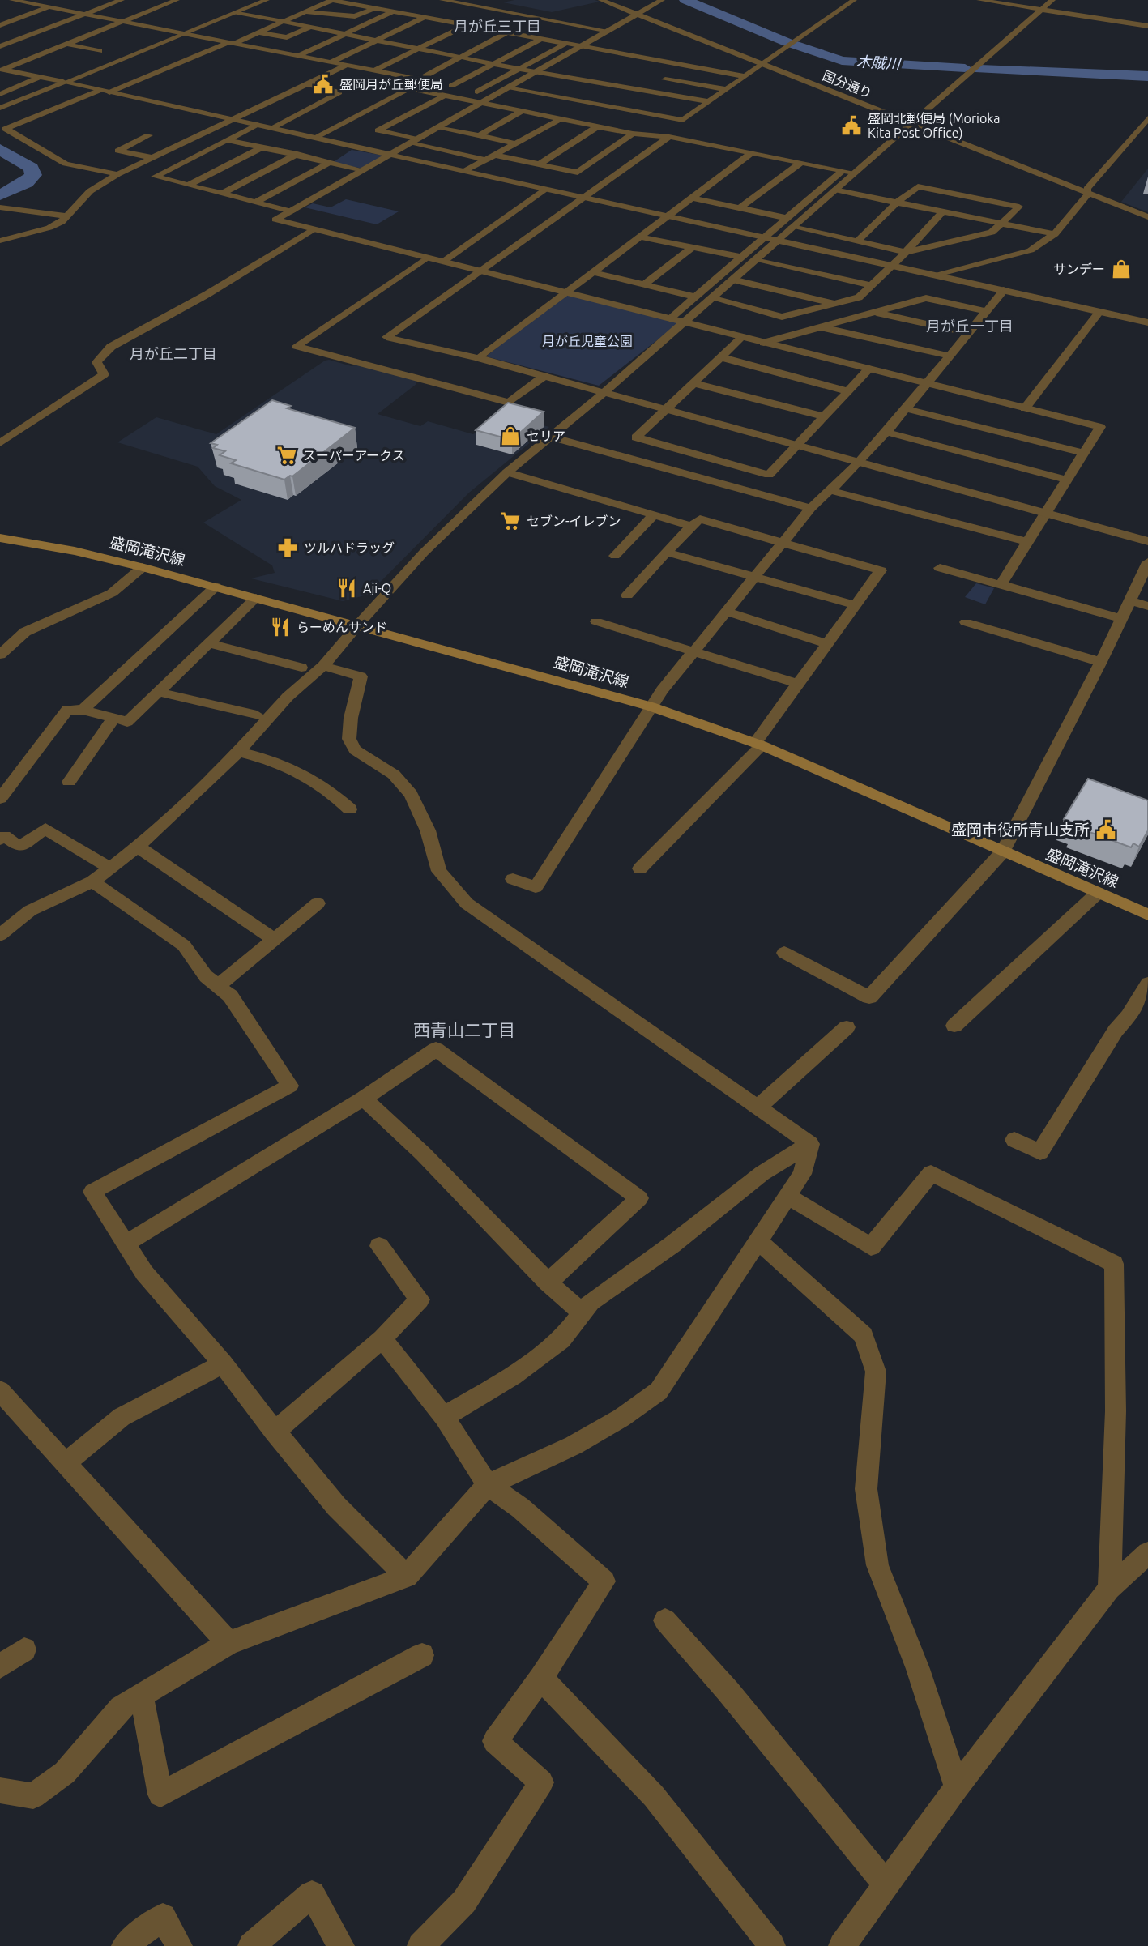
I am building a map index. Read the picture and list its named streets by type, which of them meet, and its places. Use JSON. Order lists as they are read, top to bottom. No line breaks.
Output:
{"streets":{"main road":["盛岡滝沢線"],"street":["国分通り"]},"districts":["月が丘三丁目","月が丘一丁目","月が丘二丁目","西青山二丁目"],"water":["木賊川"],"parks":["月が丘児童公園"],"places":{"public building":["盛岡月が丘郵便局","盛岡北郵便局 (Morioka Kita Post Office)","盛岡市役所青山支所"],"shop":["サンデー","セリア"],"supermarket":["スーパーアークス","セブン-イレブン"],"pharmacy":["ツルハドラッグ"],"restaurant":["Aji-Q","らーめんサンド"]}}
